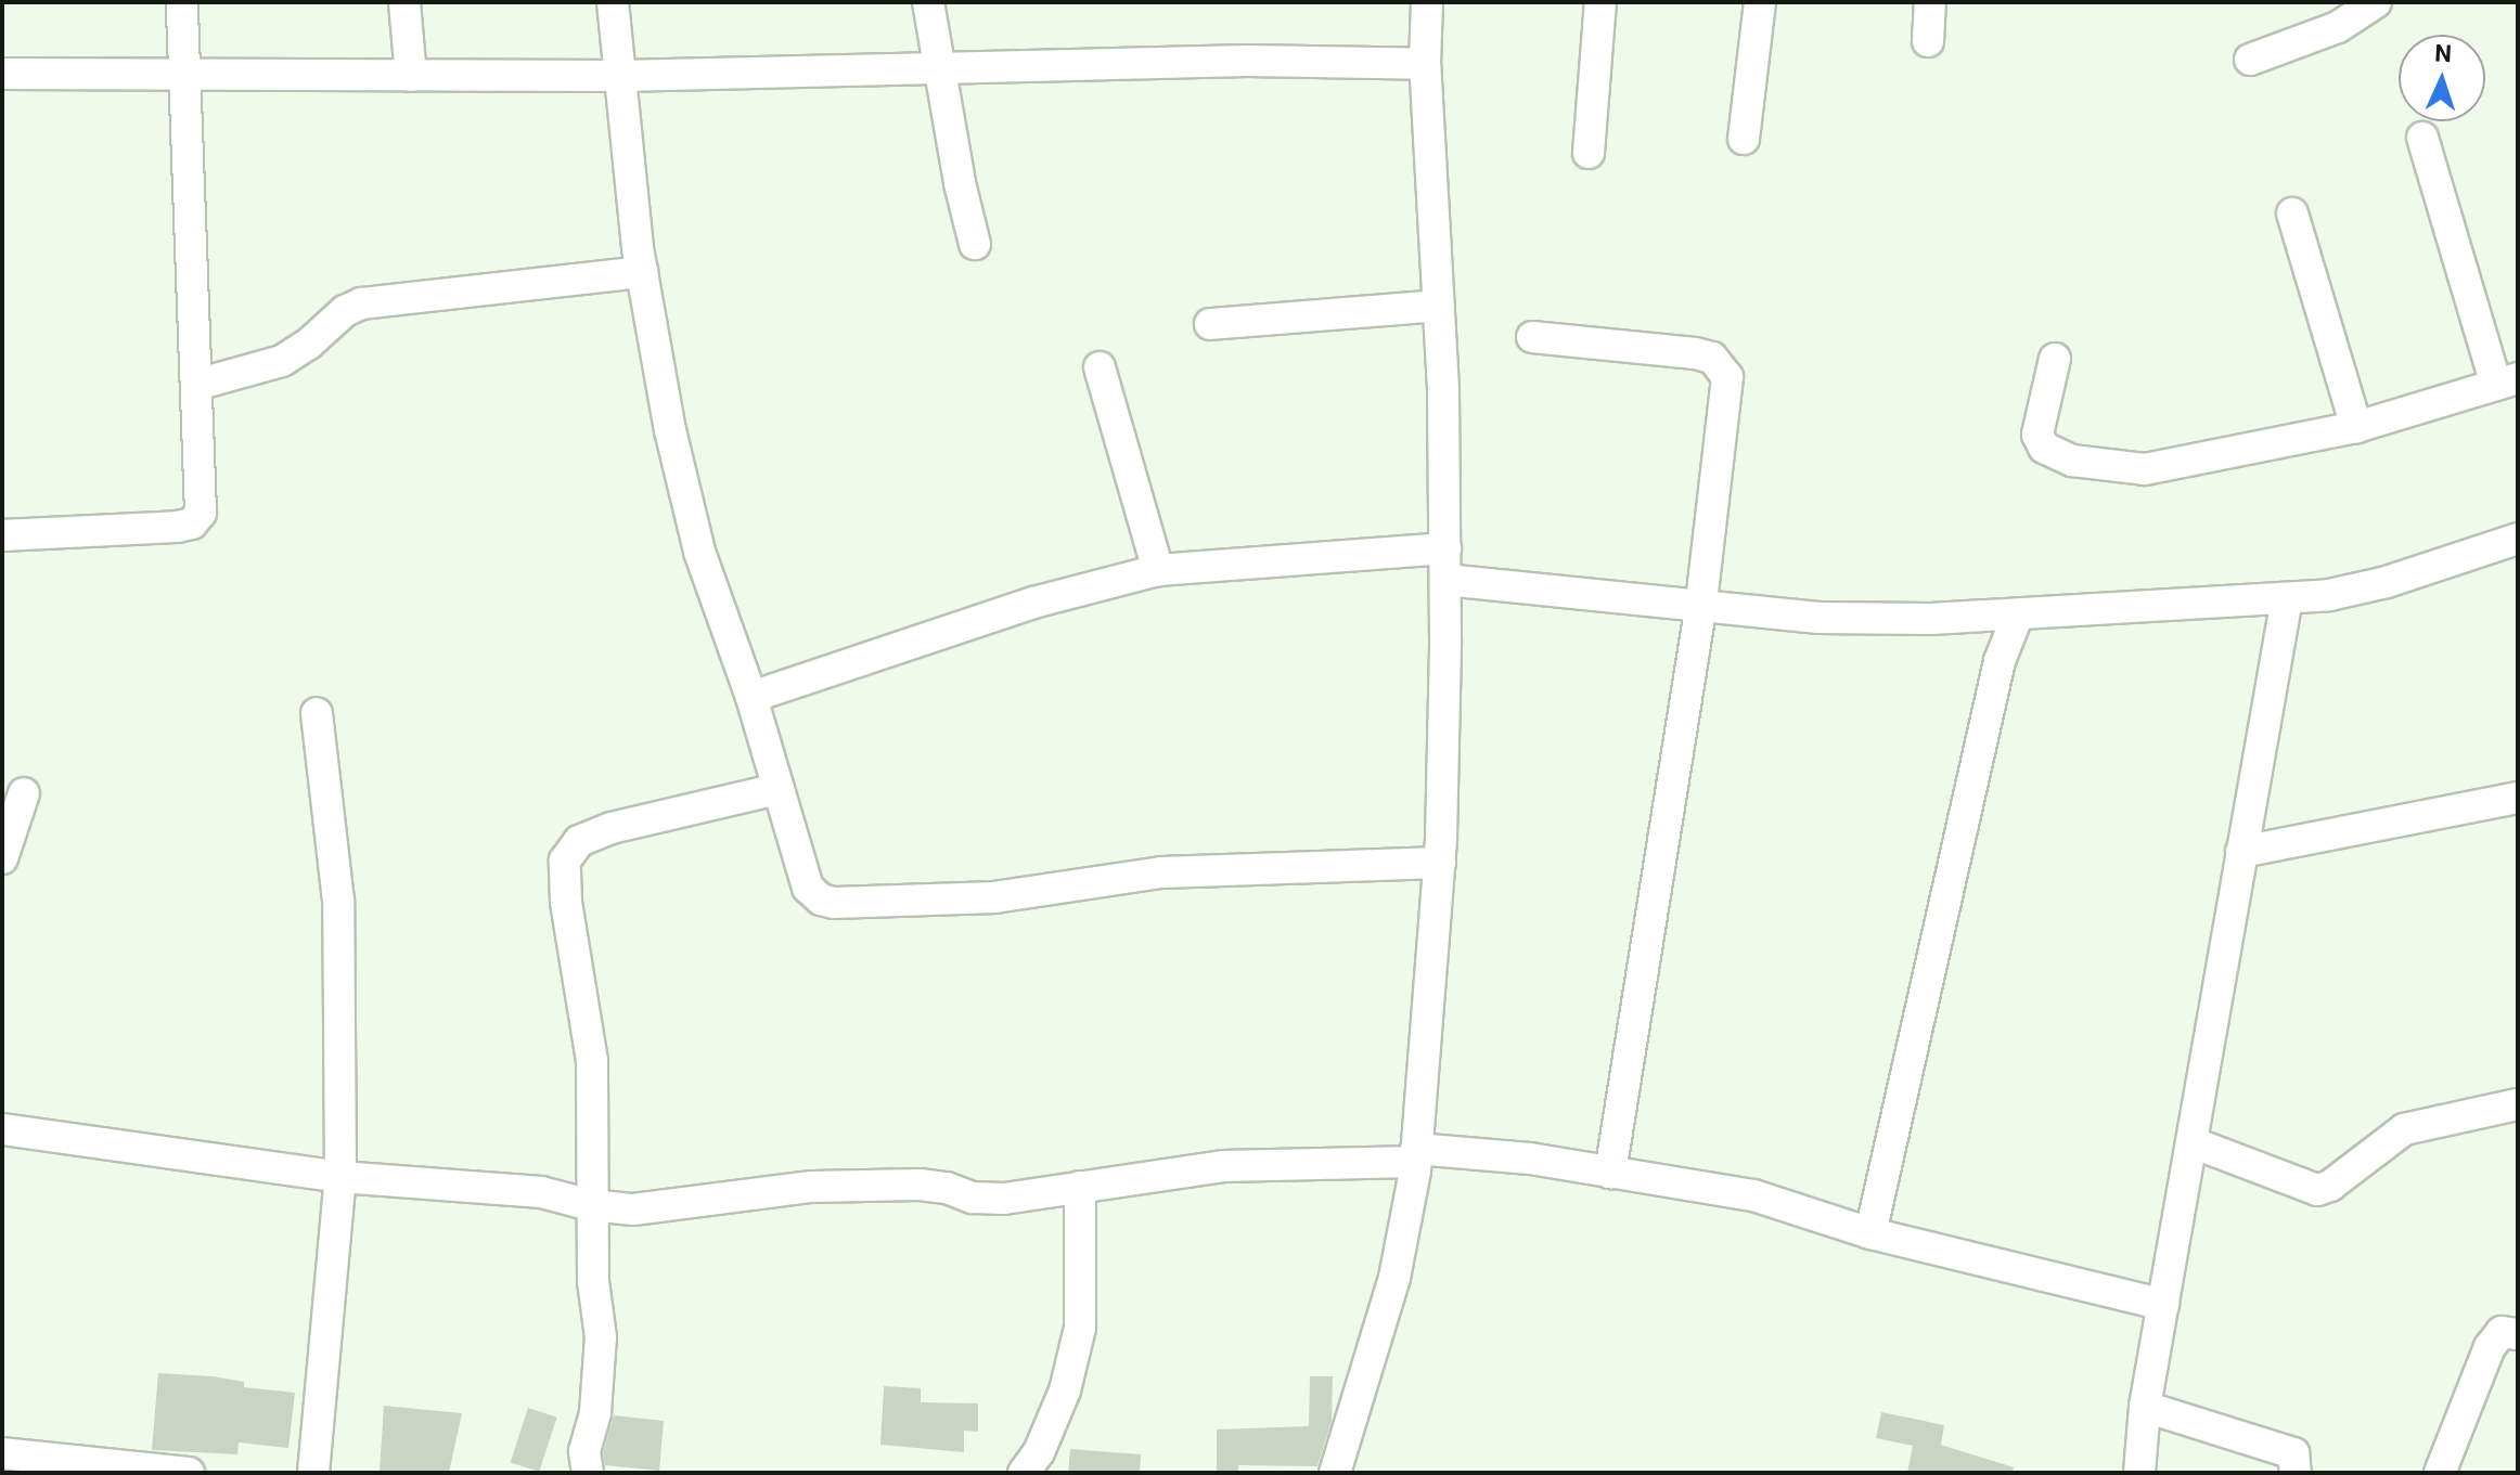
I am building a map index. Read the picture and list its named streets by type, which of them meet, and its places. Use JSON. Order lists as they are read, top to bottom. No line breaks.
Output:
{"north":"top"}
